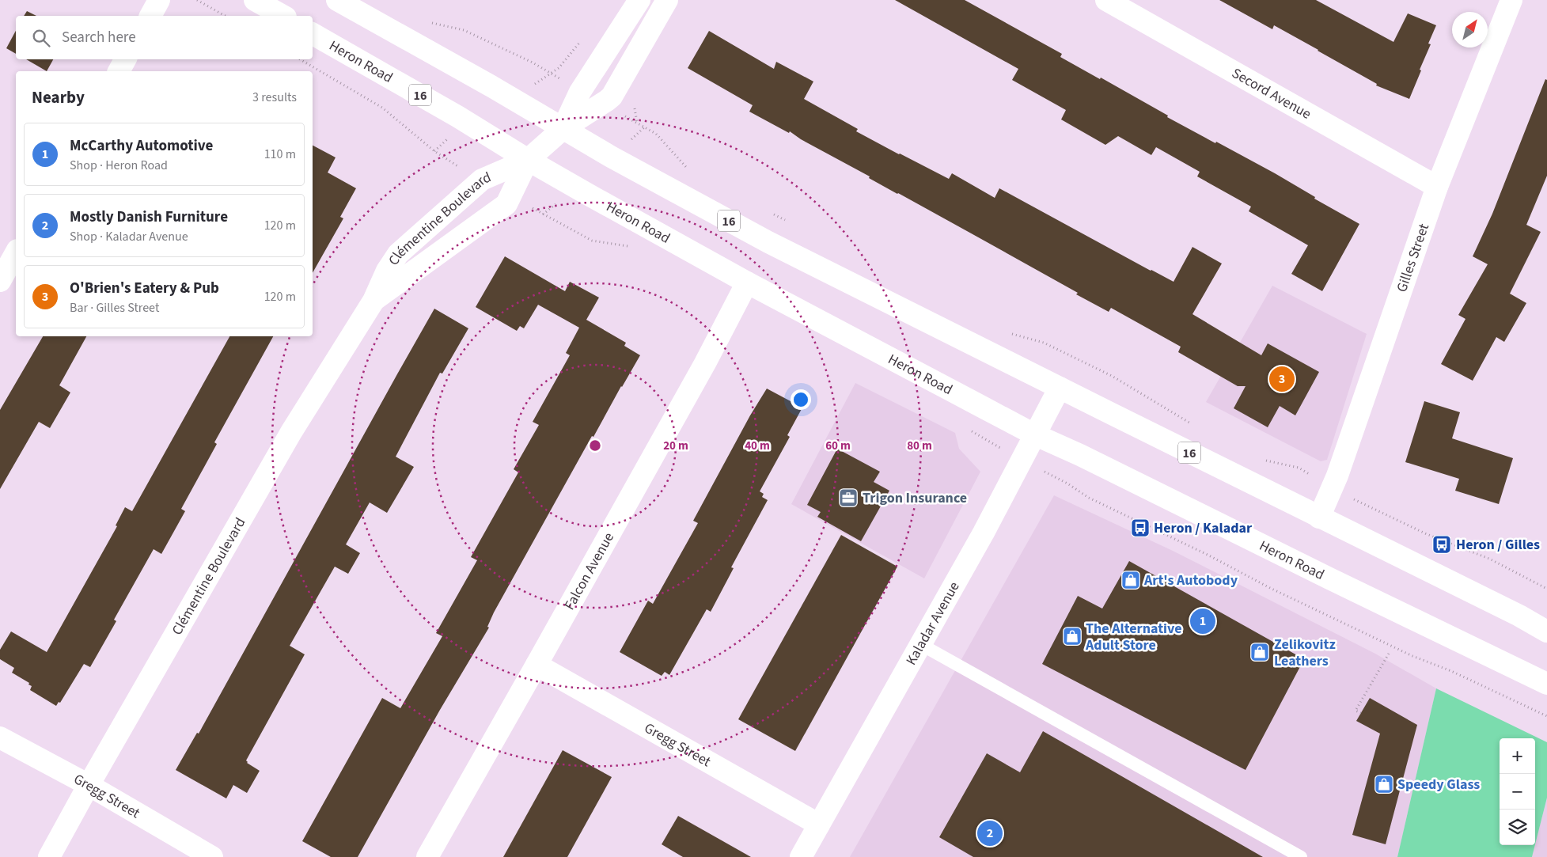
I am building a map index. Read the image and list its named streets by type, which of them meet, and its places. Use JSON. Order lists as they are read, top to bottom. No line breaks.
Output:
{"streets":{"street":["Heron Road","Secord Avenue","16","Clémentine Boulevard","Gilles Street","Falcon Avenue","Kaladar Avenue","Gregg Street"]},"crossings":[["Heron Road","Clémentine Boulevard"],["Heron Road","Falcon Avenue"],["Heron Road","Kaladar Avenue"],["Secord Avenue","Gilles Street"],["16","Clémentine Boulevard"],["16","Gilles Street"],["16","Kaladar Avenue"],["Clémentine Boulevard","Gregg Street"],["Falcon Avenue","Gregg Street"],["Kaladar Avenue","Gregg Street"]],"places":{"office":["Trigon Insurance"],"bus stop":["Heron / Kaladar","Heron / Gilles"],"shop":["Art's Autobody","The Alternative Adult Store","Zelikovitz Leathers","Speedy Glass"]},"north":"top right","page":{"search":"Search here","heading":["Nearby","3 results"],"list":[{"mark":"1","name":"McCarthy Automotive","note":"Shop · Heron Road","value":"110 m"},{"mark":"2","name":"Mostly Danish Furniture","note":"Shop · Kaladar Avenue","value":"120 m"},{"mark":"3","name":"O'Brien's Eatery & Pub","note":"Bar · Gilles Street","value":"120 m"}],"pins":["3","1","2"],"map_buttons":["+","−"]},"rings":["20 m","40 m","60 m","80 m"]}
